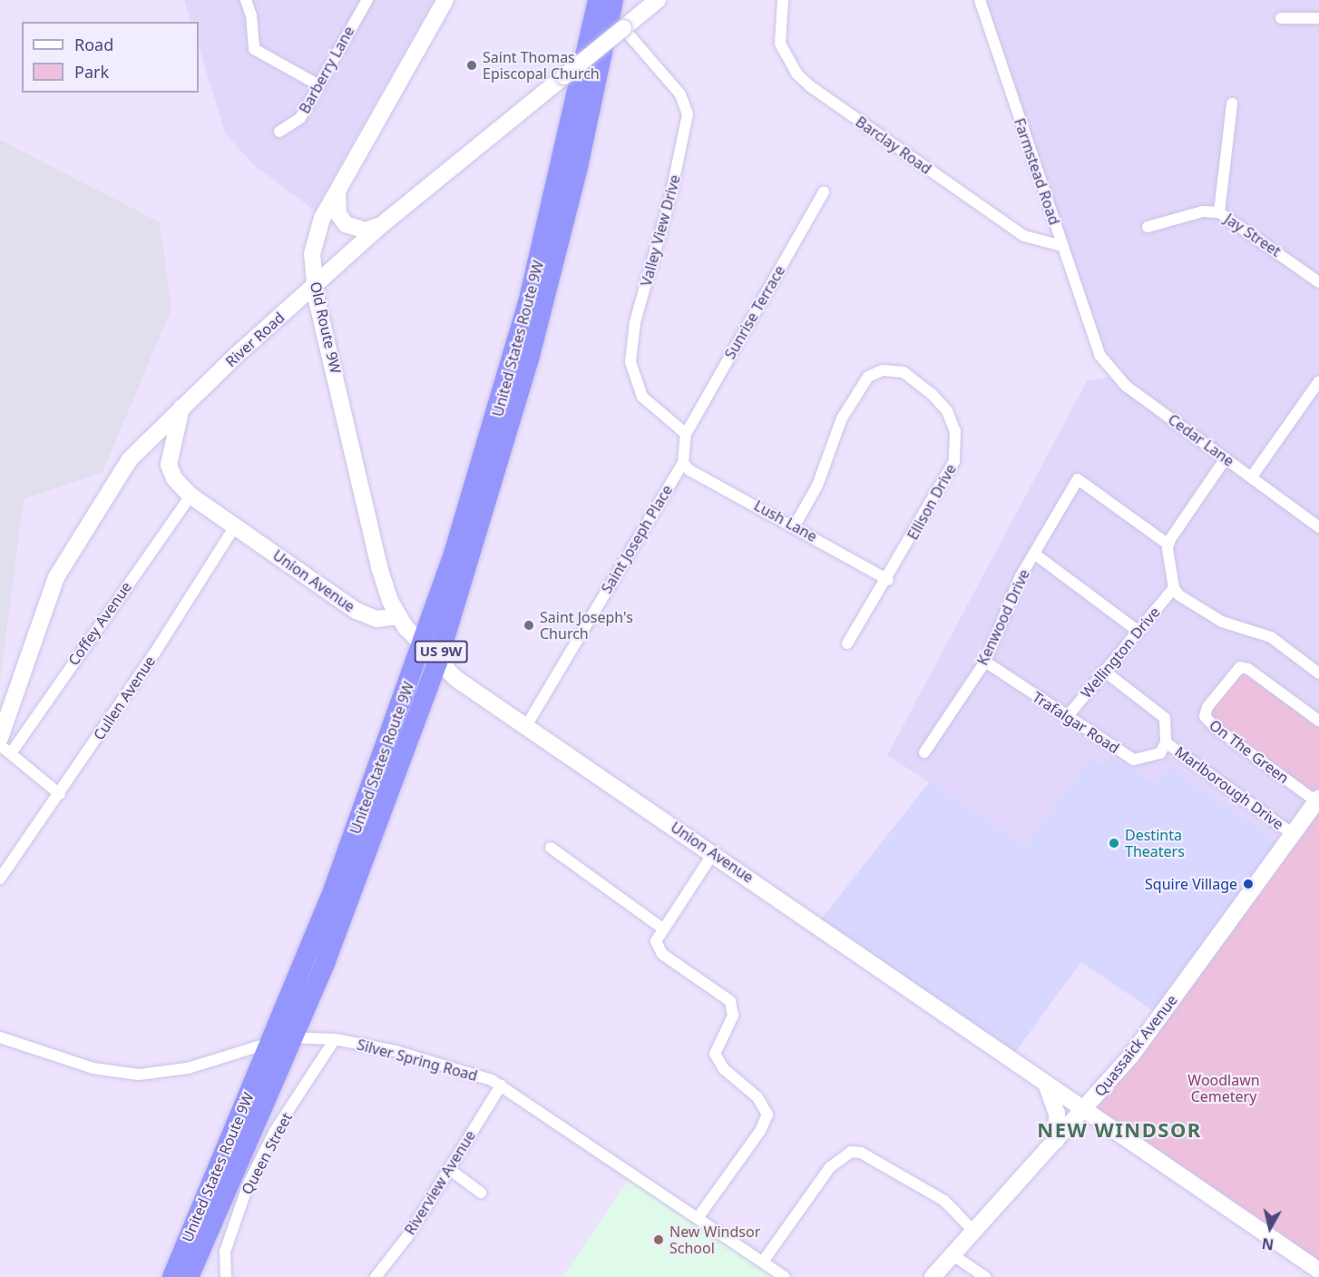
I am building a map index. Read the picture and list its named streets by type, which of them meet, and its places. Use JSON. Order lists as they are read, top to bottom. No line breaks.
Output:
{"streets":{"highway":["United States Route 9W","US 9W"],"street":["Barberry Lane","Barclay Road","Farmstead Road","Valley View Drive","Jay Street","Sunrise Terrace","Old Route 9W","River Road","Cedar Lane","Ellison Drive","Lush Lane","Saint Joseph Place","Union Avenue","Kenwood Drive","Coffey Avenue","Wellington Drive","Cullen Avenue","Trafalgar Road","On The Green","Marlborough Drive","Quassaick Avenue","Silver Spring Road","Queen Street","Riverview Avenue"]},"crossings":[["Barclay Road","Farmstead Road"],["Farmstead Road","Cedar Lane"],["Valley View Drive","Sunrise Terrace"],["Valley View Drive","River Road"],["Valley View Drive","Saint Joseph Place"],["Sunrise Terrace","Saint Joseph Place"],["Old Route 9W","River Road"],["Old Route 9W","Union Avenue"],["United States Route 9W","Union Avenue"],["United States Route 9W","Silver Spring Road"],["River Road","Union Avenue"],["Ellison Drive","Lush Lane"],["Lush Lane","Saint Joseph Place"],["Saint Joseph Place","Union Avenue"],["Union Avenue","Coffey Avenue"],["Union Avenue","Cullen Avenue"],["Union Avenue","Quassaick Avenue"],["Kenwood Drive","Trafalgar Road"],["Wellington Drive","Trafalgar Road"],["Trafalgar Road","Marlborough Drive"],["On The Green","Quassaick Avenue"],["Marlborough Drive","Quassaick Avenue"],["Silver Spring Road","Queen Street"],["Silver Spring Road","Riverview Avenue"]],"districts":["NEW WINDSOR"],"parks":["Woodlawn Cemetery"],"places":["Saint Thomas Episcopal Church","Saint Joseph's Church","Destinta Theaters","Squire Village","New Windsor School"],"legend":["Road","Park"],"north":"bottom"}
